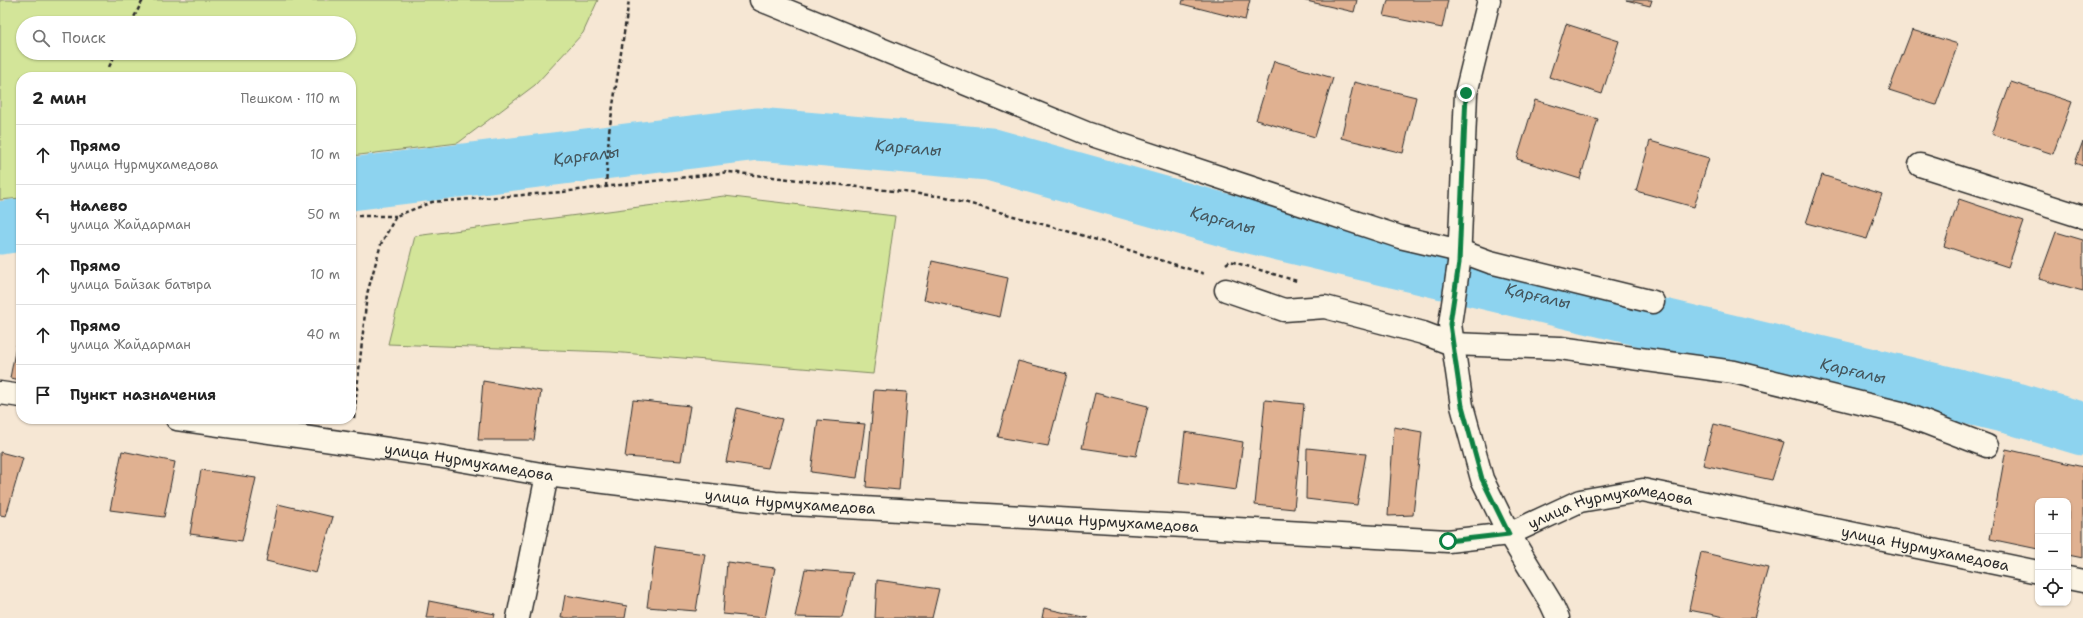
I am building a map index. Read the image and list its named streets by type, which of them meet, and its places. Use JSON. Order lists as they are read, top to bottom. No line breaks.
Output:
{"streets":{"street":["улица Нурмухамедова"]},"water":["Қарғалы"],"page":{"search":"Поиск","heading":["2 мин","Пешком · 110 m"],"list":[["Прямо","улица Нурмухамедова","10 m"],["Налево","улица Жайдарман","50 m"],["Прямо","улица Байзак батыра","10 m"],["Прямо","улица Жайдарман","40 m"],"Пункт назначения"],"map_buttons":["+","−"]}}
